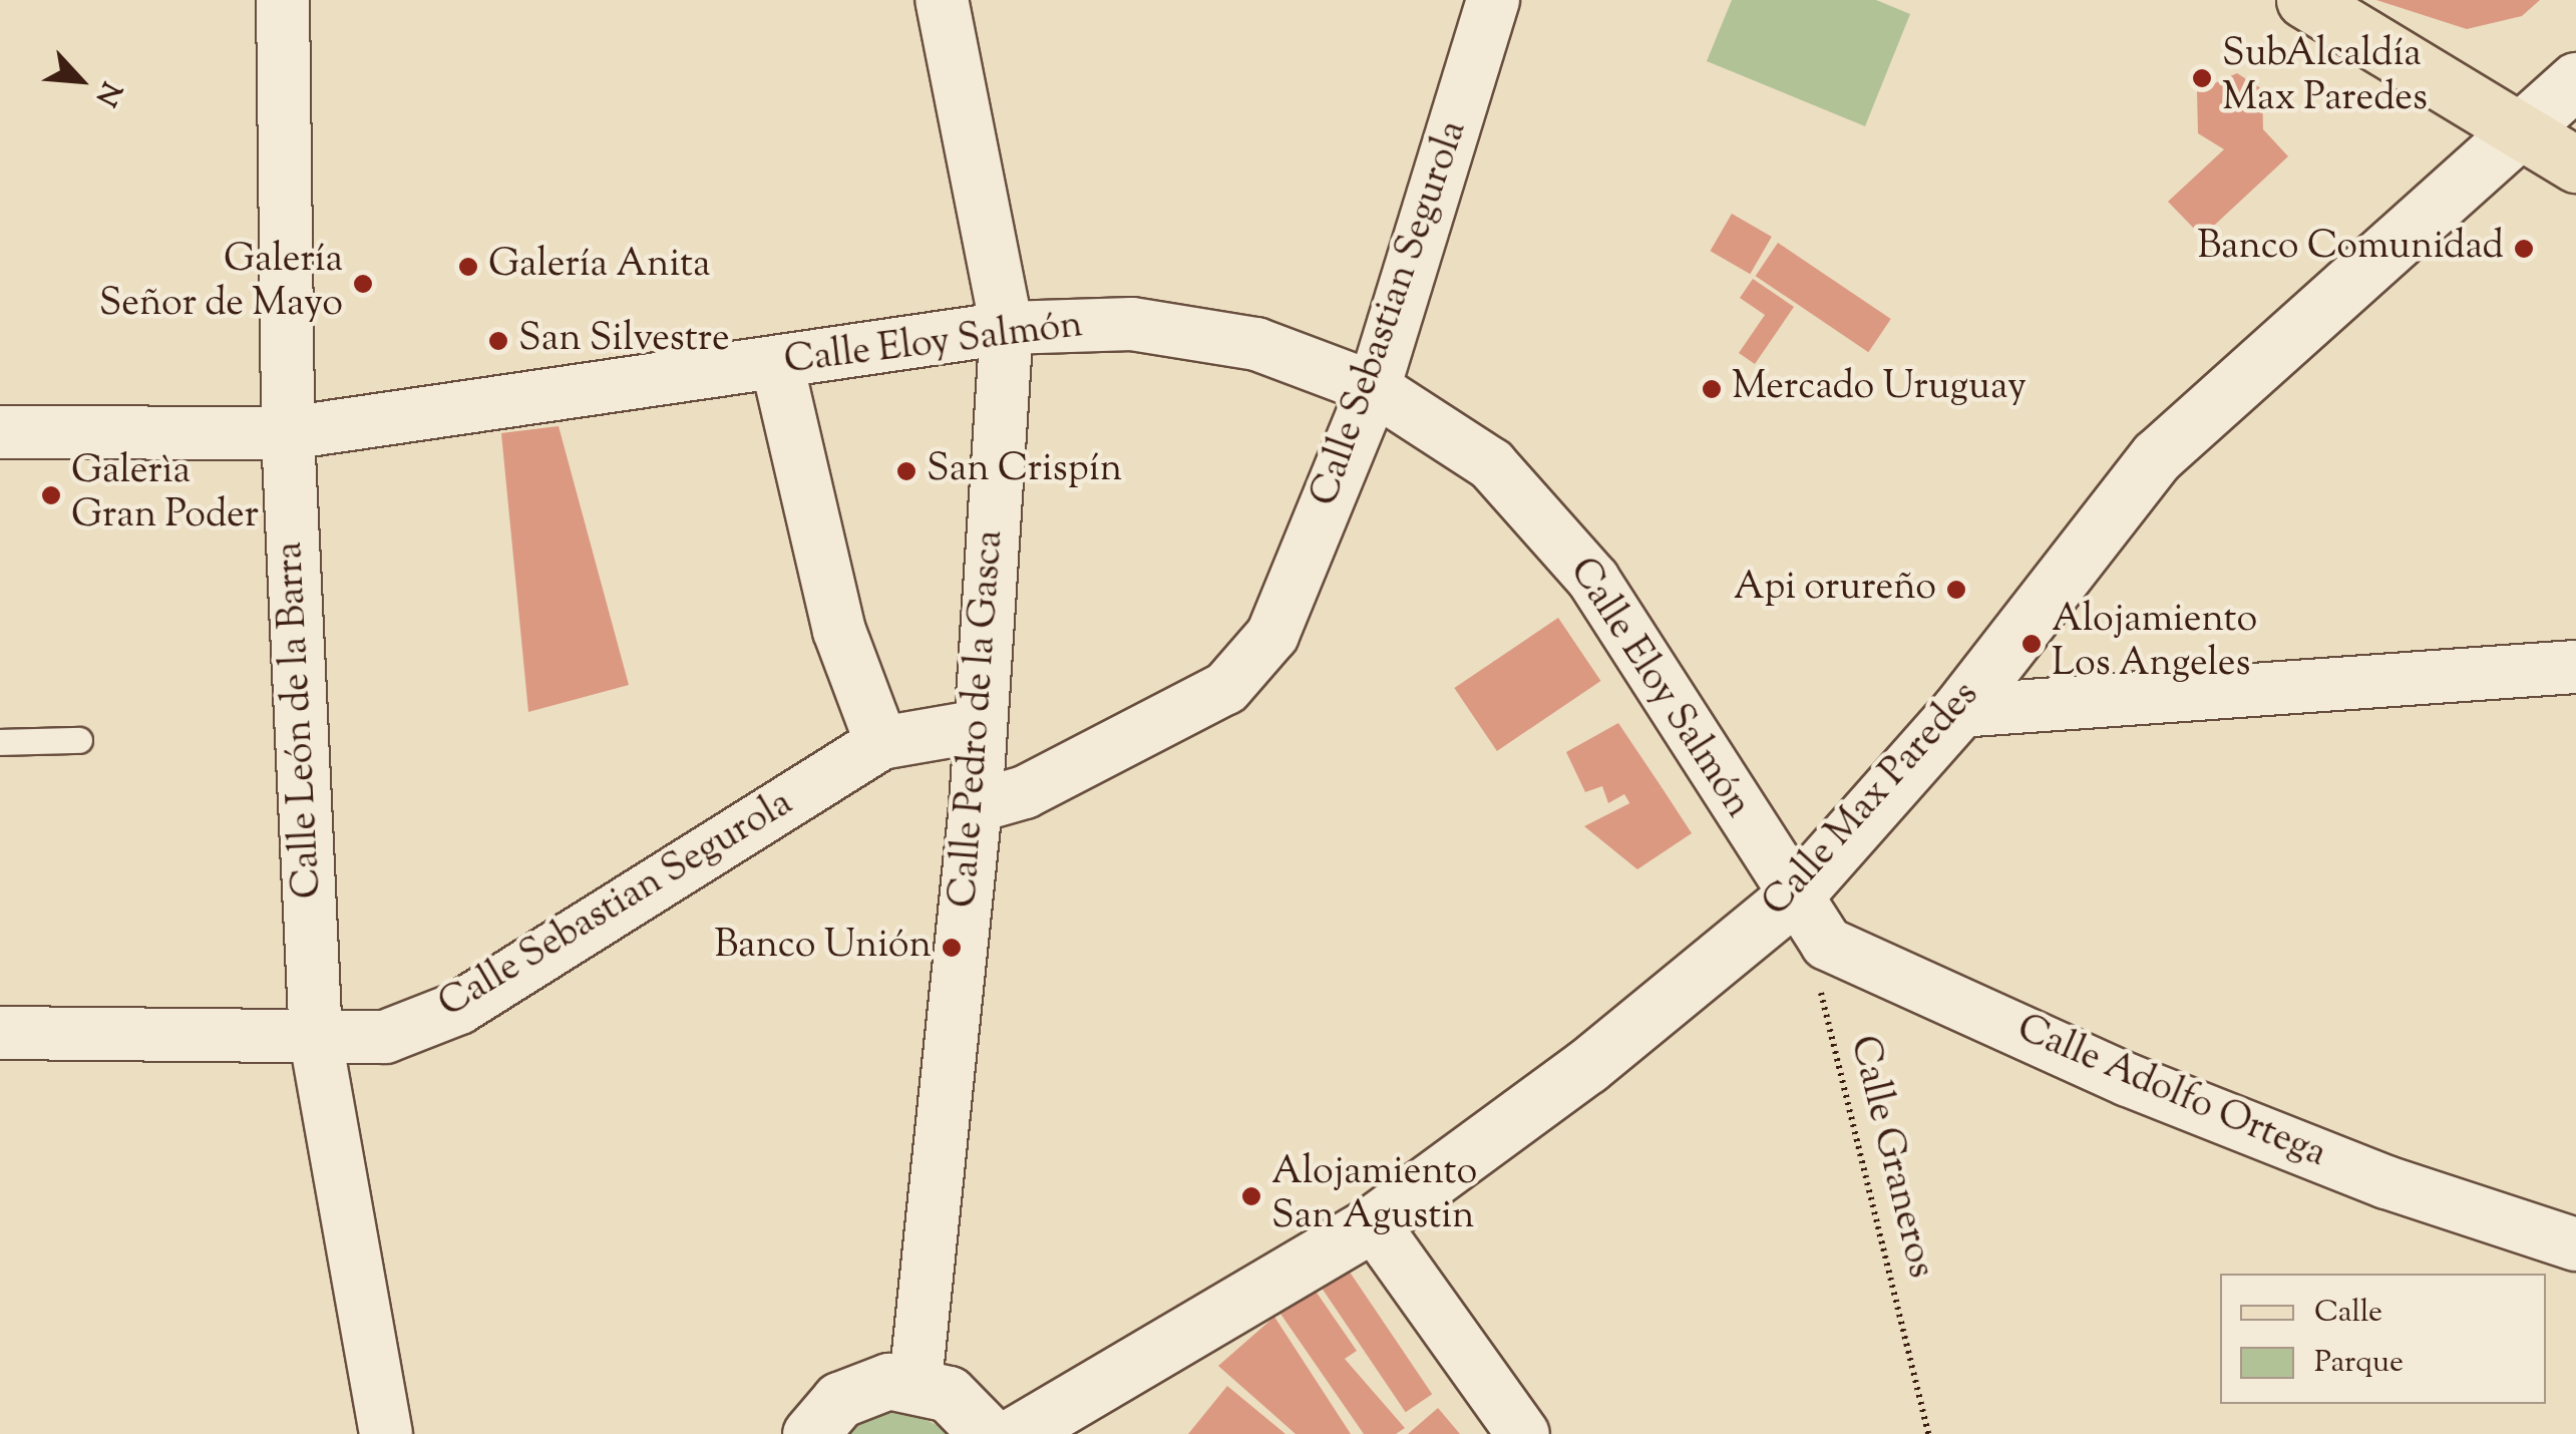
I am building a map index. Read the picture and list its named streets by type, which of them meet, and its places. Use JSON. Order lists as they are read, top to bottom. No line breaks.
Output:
{"streets":{"main road":["Calle Max Paredes"],"street":["Calle Sebastian Segurola","Calle Eloy Salmón","Calle Pedro de la Gasca","Calle León de la Barra","Calle Adolfo Ortega"],"path":["Calle Graneros"]},"crossings":[["Calle Sebastian Segurola","Calle Eloy Salmón"],["Calle Sebastian Segurola","Calle Pedro de la Gasca"],["Calle Sebastian Segurola","Calle León de la Barra"],["Calle Eloy Salmón","Calle Pedro de la Gasca"],["Calle Eloy Salmón","Calle León de la Barra"],["Calle Eloy Salmón","Calle Max Paredes"],["Calle Eloy Salmón","Calle Adolfo Ortega"],["Calle Max Paredes","Calle Adolfo Ortega"]],"places":["SubAlcaldía Max Paredes","Banco Comunidad","Galería Anita","Galería Señor de Mayo","San Silvestre","Mercado Uruguay","San Crispín","Galerìa Gran Poder","Api orureño","Alojamiento Los Angeles","Banco Unión","Alojamiento San Agustin"],"legend":["Calle","Parque"],"north":"bottom right"}
